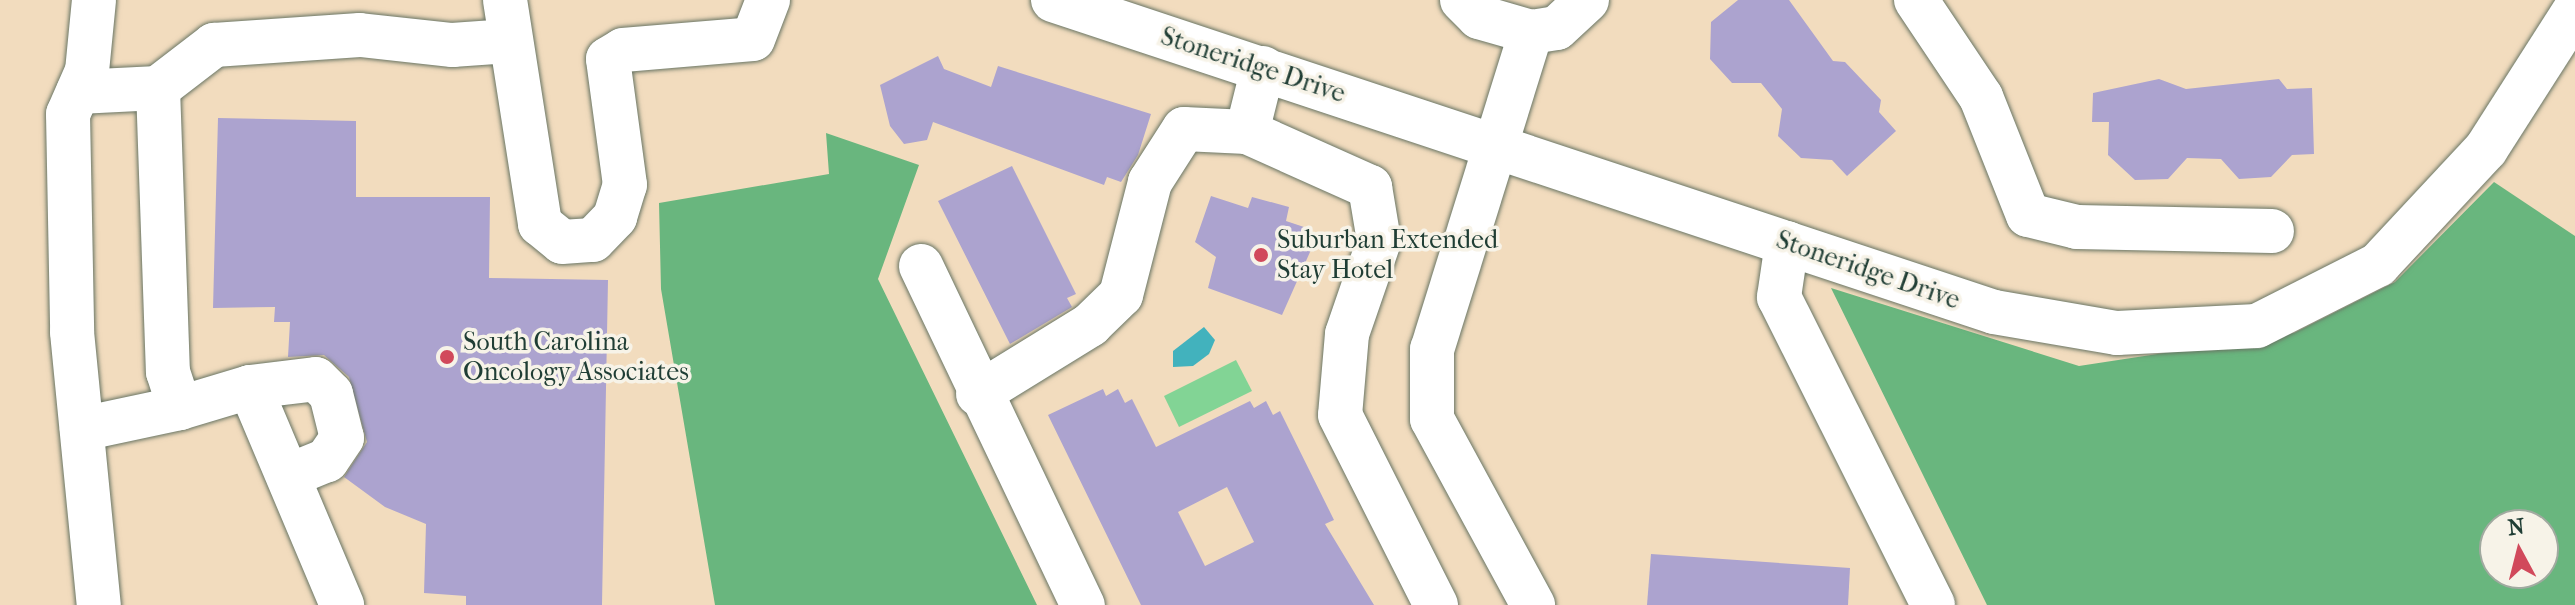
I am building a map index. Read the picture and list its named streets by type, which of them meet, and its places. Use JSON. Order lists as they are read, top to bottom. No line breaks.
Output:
{"streets":{"street":["Stoneridge Drive"]},"places":["Suburban Extended Stay Hotel","South Carolina Oncology Associates"],"north":"top"}
